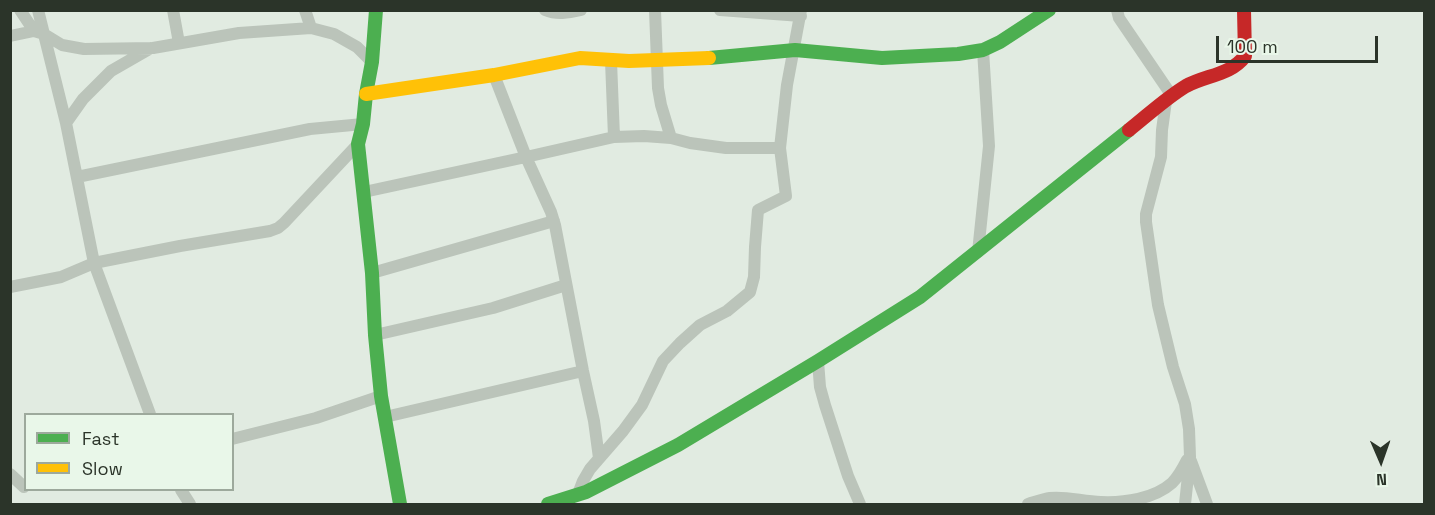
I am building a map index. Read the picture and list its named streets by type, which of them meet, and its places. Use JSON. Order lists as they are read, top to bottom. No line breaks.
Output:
{"legend":["Fast","Slow"],"scale_bar":"100 m","north":"bottom"}
